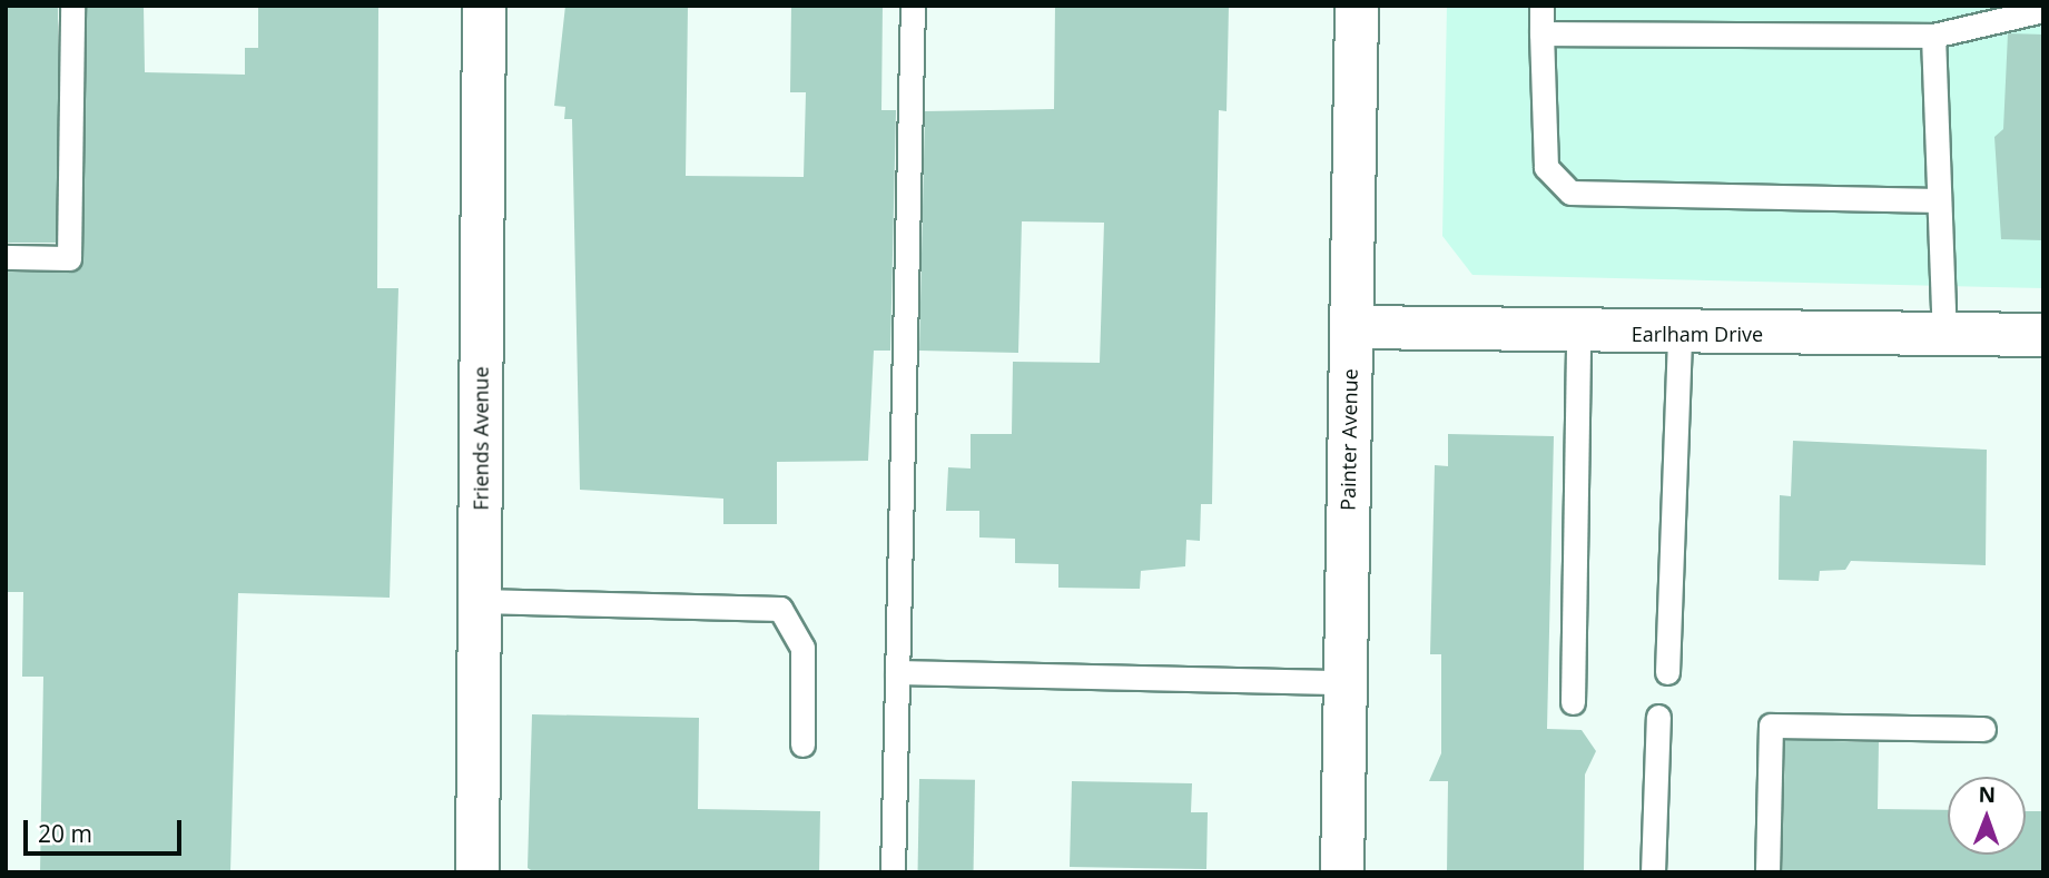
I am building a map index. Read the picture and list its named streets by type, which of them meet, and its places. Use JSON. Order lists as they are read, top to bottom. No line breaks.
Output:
{"streets":{"street":["Earlham Drive","Friends Avenue","Painter Avenue"]},"crossings":[["Earlham Drive","Painter Avenue"]],"scale_bar":"20 m","north":"top"}
